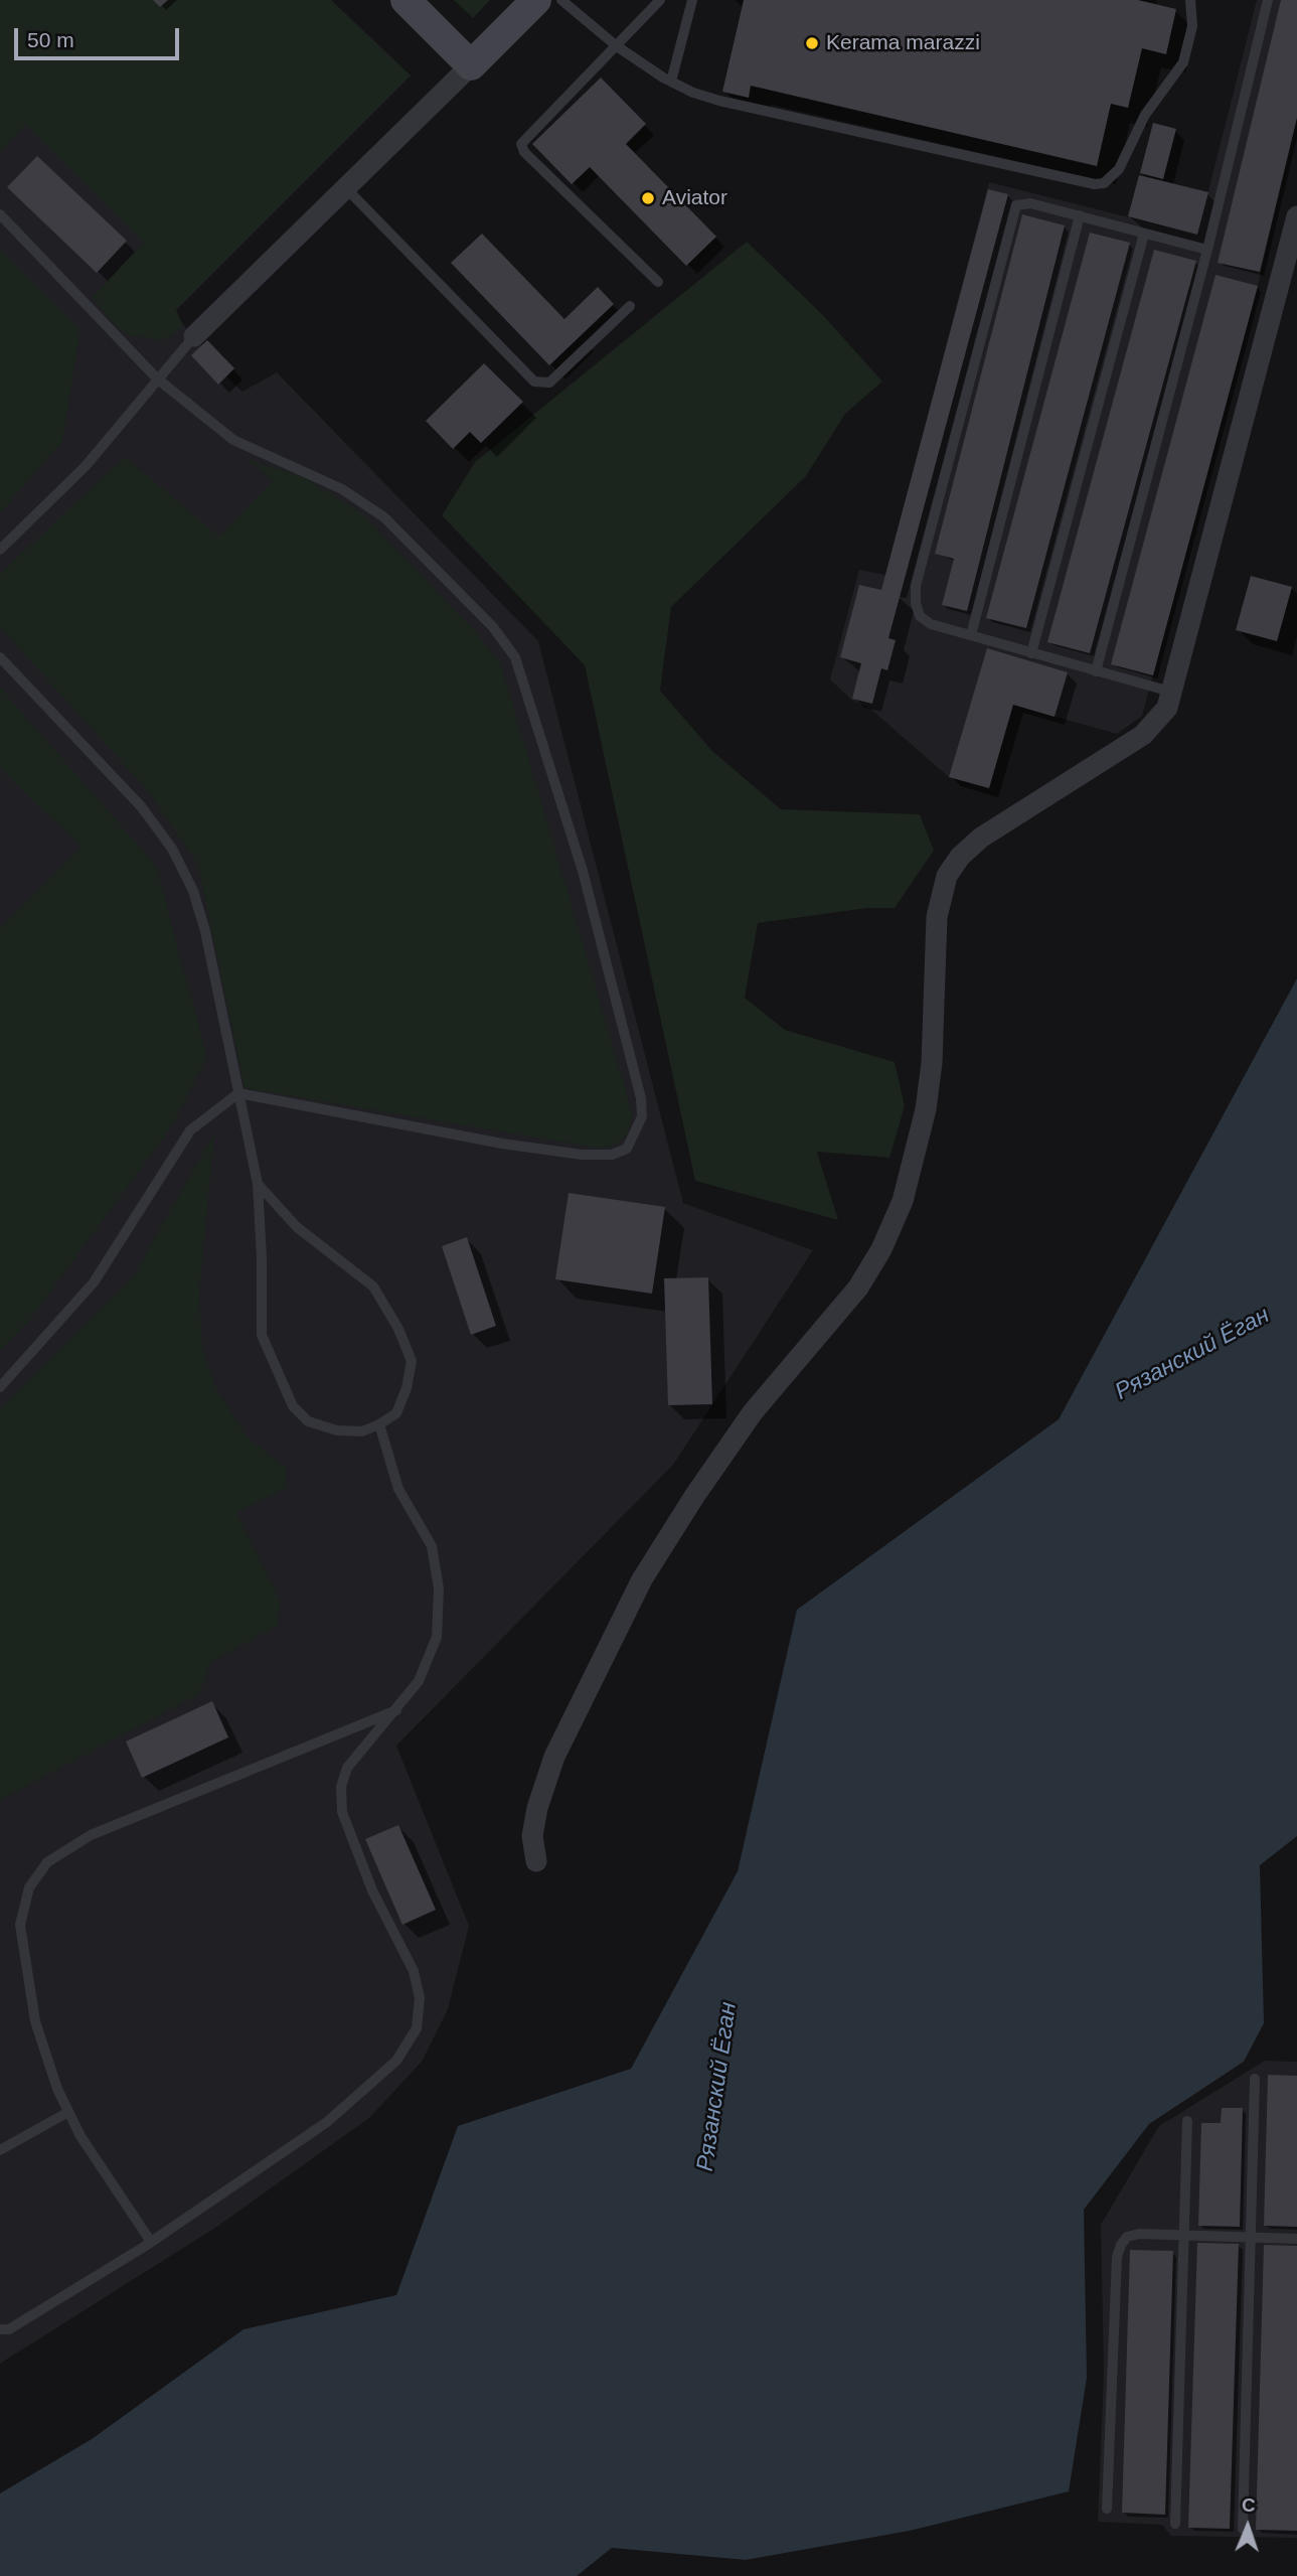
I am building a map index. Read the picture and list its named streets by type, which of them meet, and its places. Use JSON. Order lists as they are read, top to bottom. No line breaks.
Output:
{"water":["Рязанский Ёган"],"places":["Kerama marazzi","Aviator"],"scale_bar":"50 m","north":"top"}
